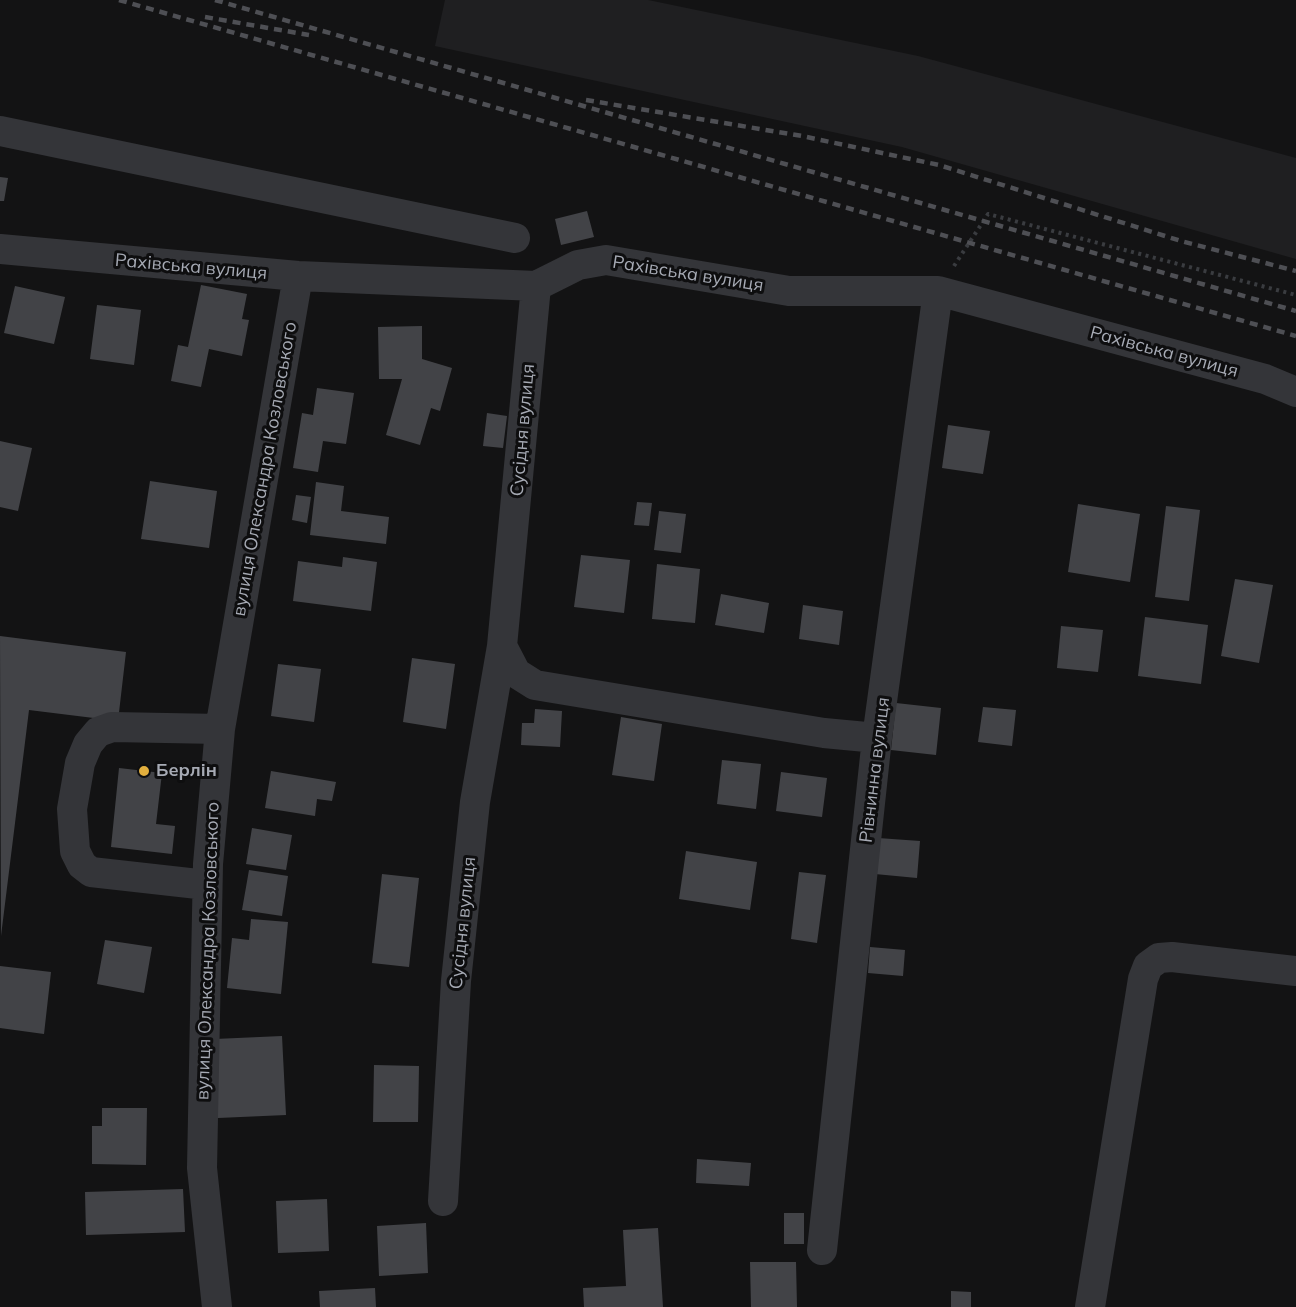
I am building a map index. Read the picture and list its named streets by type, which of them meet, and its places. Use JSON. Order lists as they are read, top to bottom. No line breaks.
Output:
{"streets":{"street":["Рахівська вулиця","Сусідня вулиця","вулиця Олександра Козловського","Рівнинна вулиця"]},"crossings":[["Рахівська вулиця","Сусідня вулиця"],["Рахівська вулиця","вулиця Олександра Козловського"],["Рахівська вулиця","Рівнинна вулиця"]],"places":["Берлін"]}
